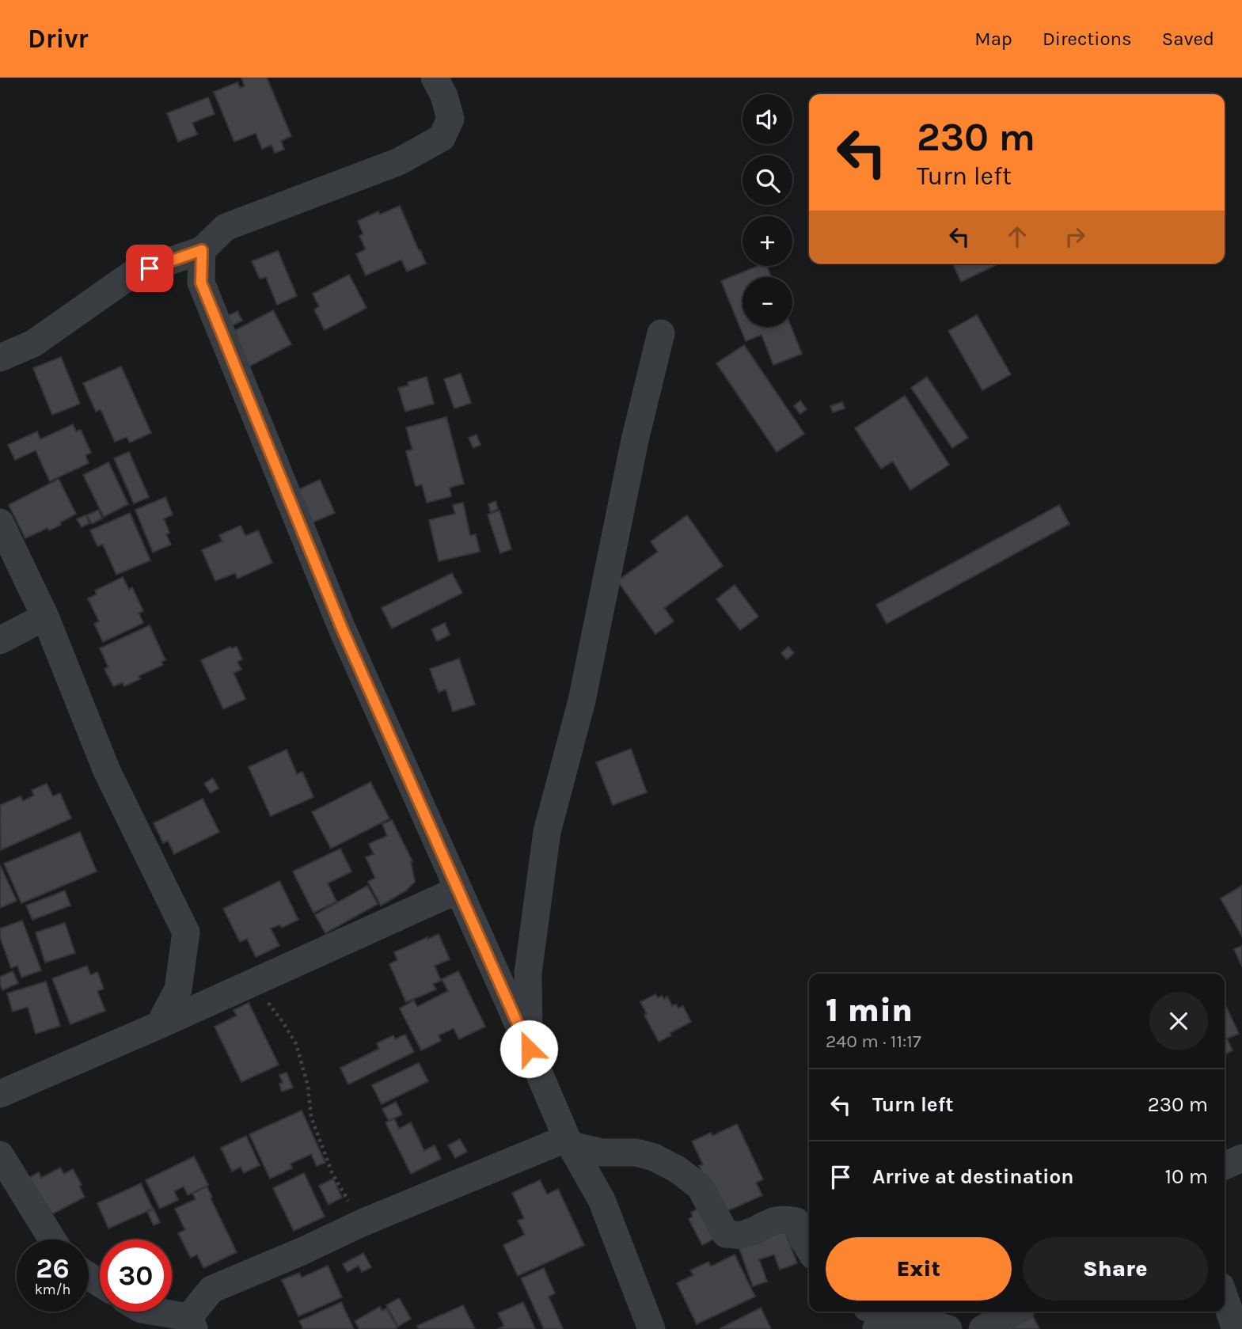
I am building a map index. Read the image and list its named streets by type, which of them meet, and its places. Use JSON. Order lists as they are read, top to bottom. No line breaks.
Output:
{"page":{"header":"Drivr","nav":["Map","Directions","Saved"],"map_buttons":["+","−"],"turn":["230 m","Turn left"],"heading":["1 min","240 m · 11:17"],"list":[{"name":"Turn left","value":"230 m"},{"name":"Arrive at destination","value":"10 m"}],"buttons":["Exit","Share"],"speed":"26 km/h","limit":"30"}}
